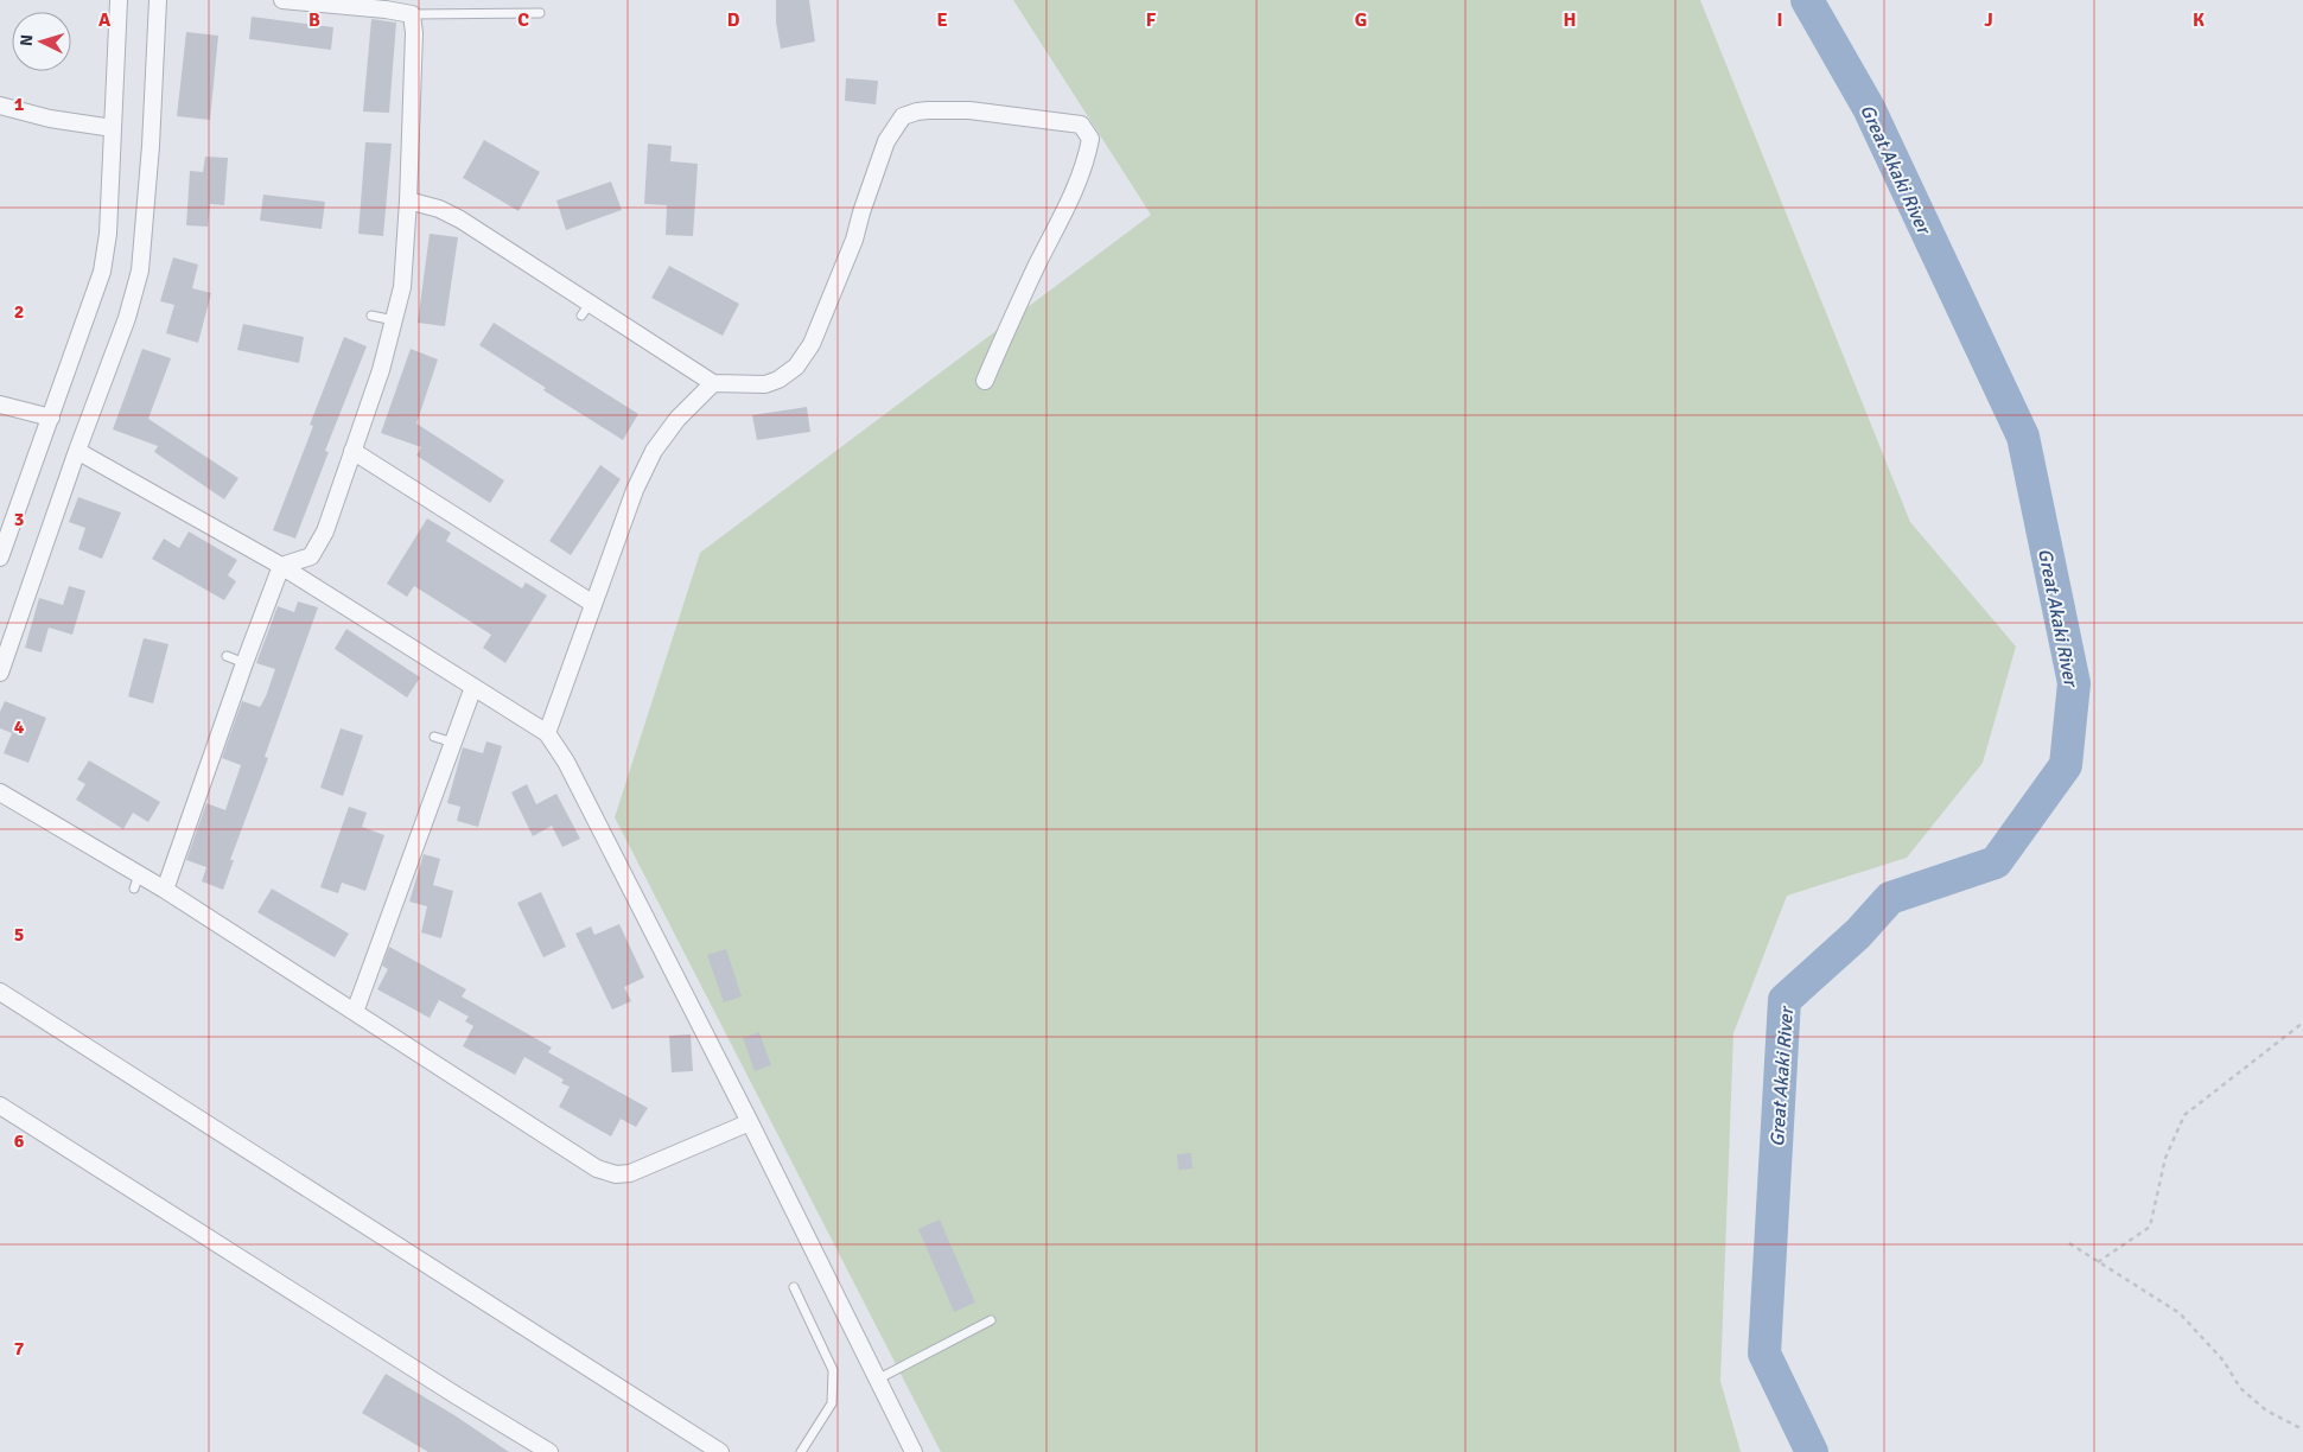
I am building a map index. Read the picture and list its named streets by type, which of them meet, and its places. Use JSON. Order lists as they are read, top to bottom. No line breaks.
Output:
{"water":["Great Akaki River"],"north":"left","grid":{"columns":["A","B","C","D","E","F","G","H","I","J","K"],"rows":["1","2","3","4","5","6","7"]}}
